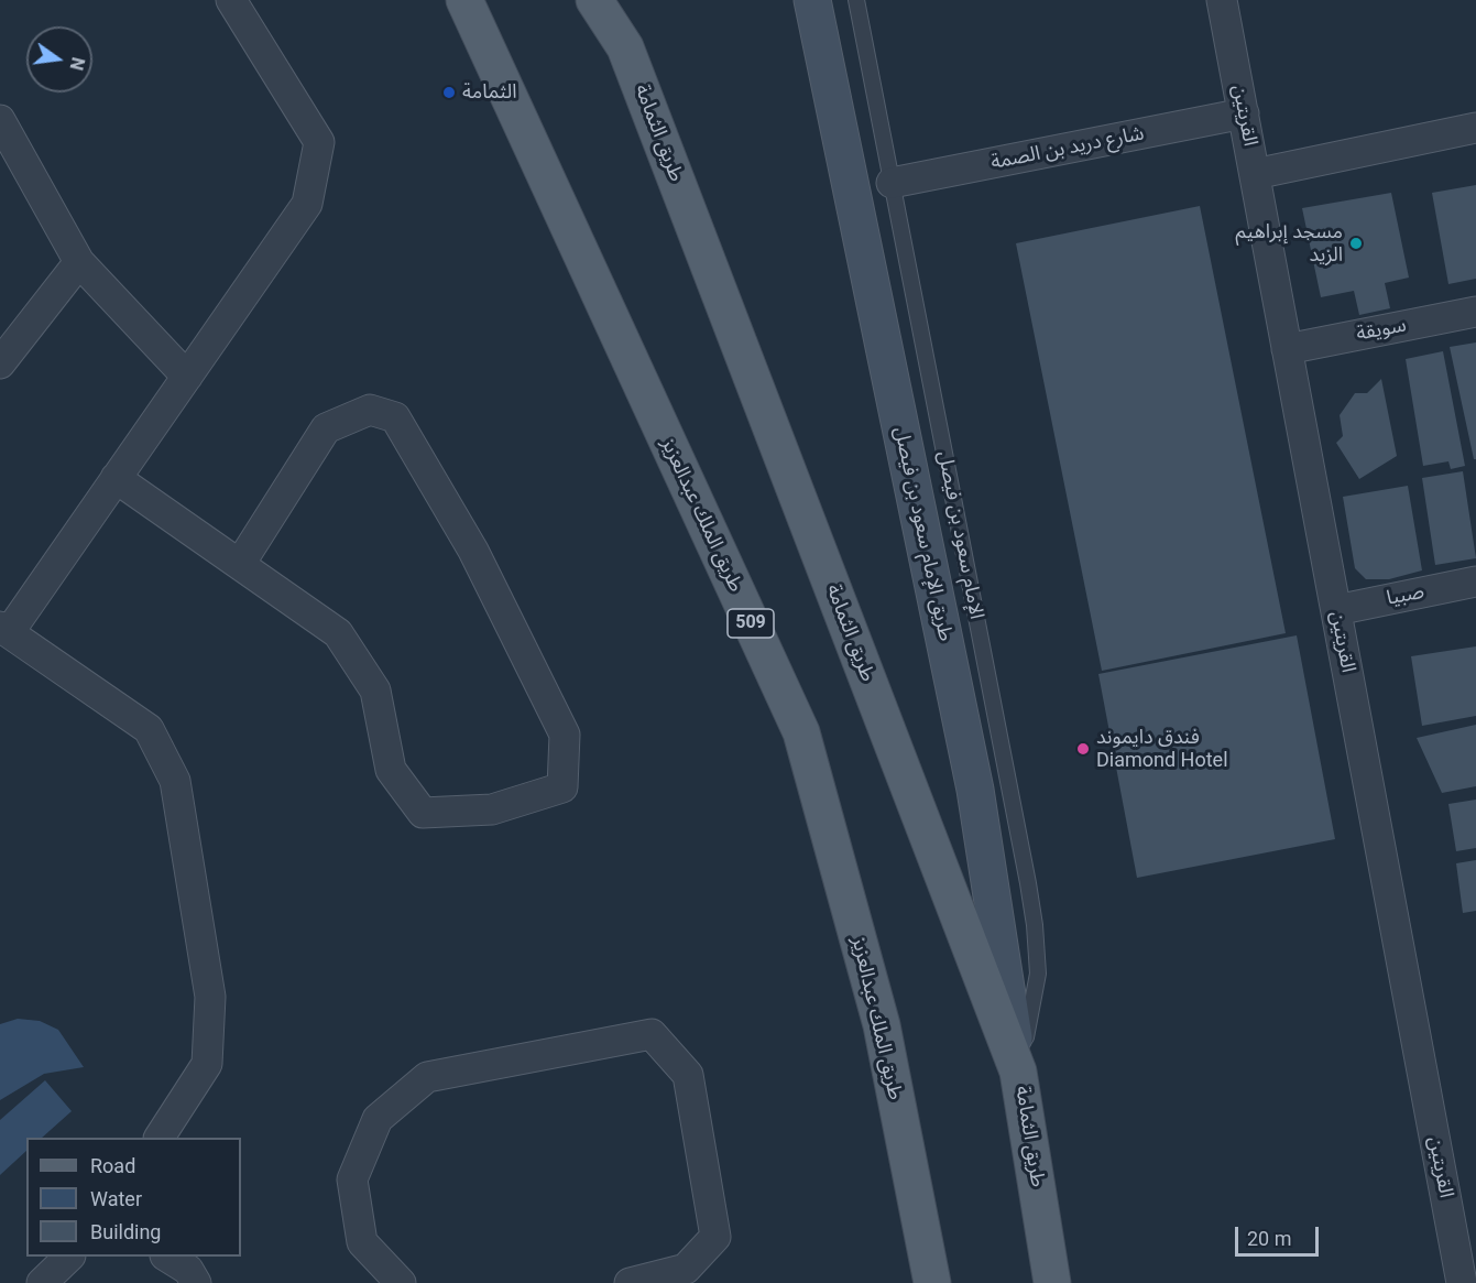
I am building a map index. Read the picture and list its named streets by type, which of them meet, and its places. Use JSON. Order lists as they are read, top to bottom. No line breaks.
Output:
{"streets":{"main road":["طريق الثمامة","طريق الملك عبدالعزيز","طريق الإمام سعود بن فيصل","509"],"street":["القريتين","شارع دريد بن الصمة","سويقة","صبيا"],"lane":["الإمام سعود بن فيصل"]},"crossings":[["القريتين","شارع دريد بن الصمة"],["القريتين","سويقة"],["القريتين","صبيا"],["طريق الثمامة","طريق الإمام سعود بن فيصل"],["طريق الثمامة","الإمام سعود بن فيصل"],["شارع دريد بن الصمة","الإمام سعود بن فيصل"],["طريق الإمام سعود بن فيصل","الإمام سعود بن فيصل"]],"places":["الثمامة","مسجد إبراهيم الزيد","فندق دايموند Diamond Hotel"],"legend":["Road","Water","Building"],"scale_bar":"20 m","north":"right"}
